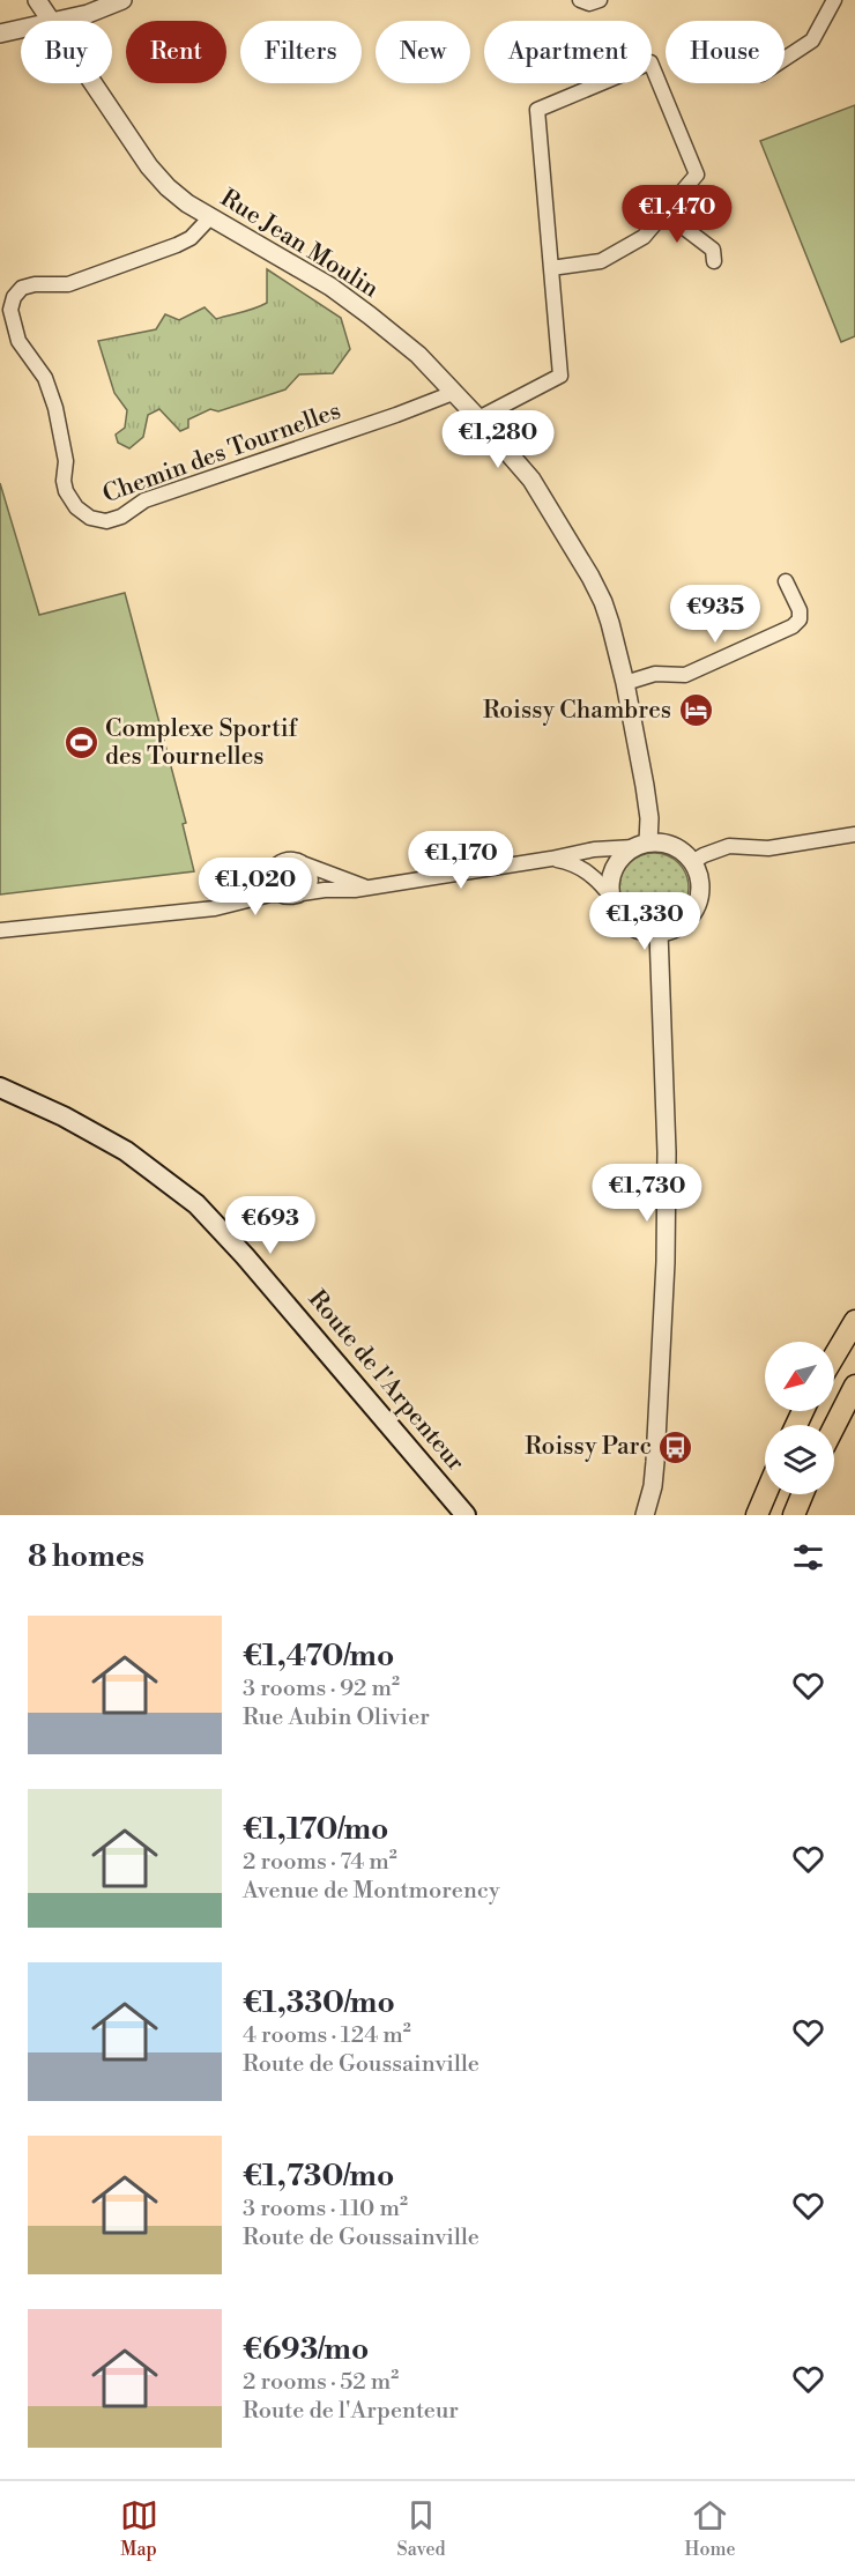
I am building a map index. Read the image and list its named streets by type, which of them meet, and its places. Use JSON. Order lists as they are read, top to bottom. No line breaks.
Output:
{"streets":{"main road":["Route de l'Arpenteur"],"street":["Rue Jean Moulin","Chemin des Tournelles"]},"crossings":[["Rue Jean Moulin","Chemin des Tournelles"]],"places":{"hotel":["Roissy Chambres"],"sports":["Complexe Sportif des Tournelles"],"bus stop":["Roissy Parc"]},"north":"bottom left","page":{"chip":["Buy","Rent","Filters","New","Apartment","House"],"price":["€1,470","€1,280","€935","€1,170","€1,020","€1,330","€1,730","€693"],"heading":"8 homes","list":[{"name":"€1,470/mo","note":"3 rooms · 92 m² · Rue Aubin Olivier"},{"name":"€1,170/mo","note":"2 rooms · 74 m² · Avenue de Montmorency"},{"name":"€1,330/mo","note":"4 rooms · 124 m² · Route de Goussainville"},{"name":"€1,730/mo","note":"3 rooms · 110 m² · Route de Goussainville"},{"name":"€693/mo","note":"2 rooms · 52 m² · Route de l'Arpenteur"}],"tabs":["Map","Saved","Home"]}}
